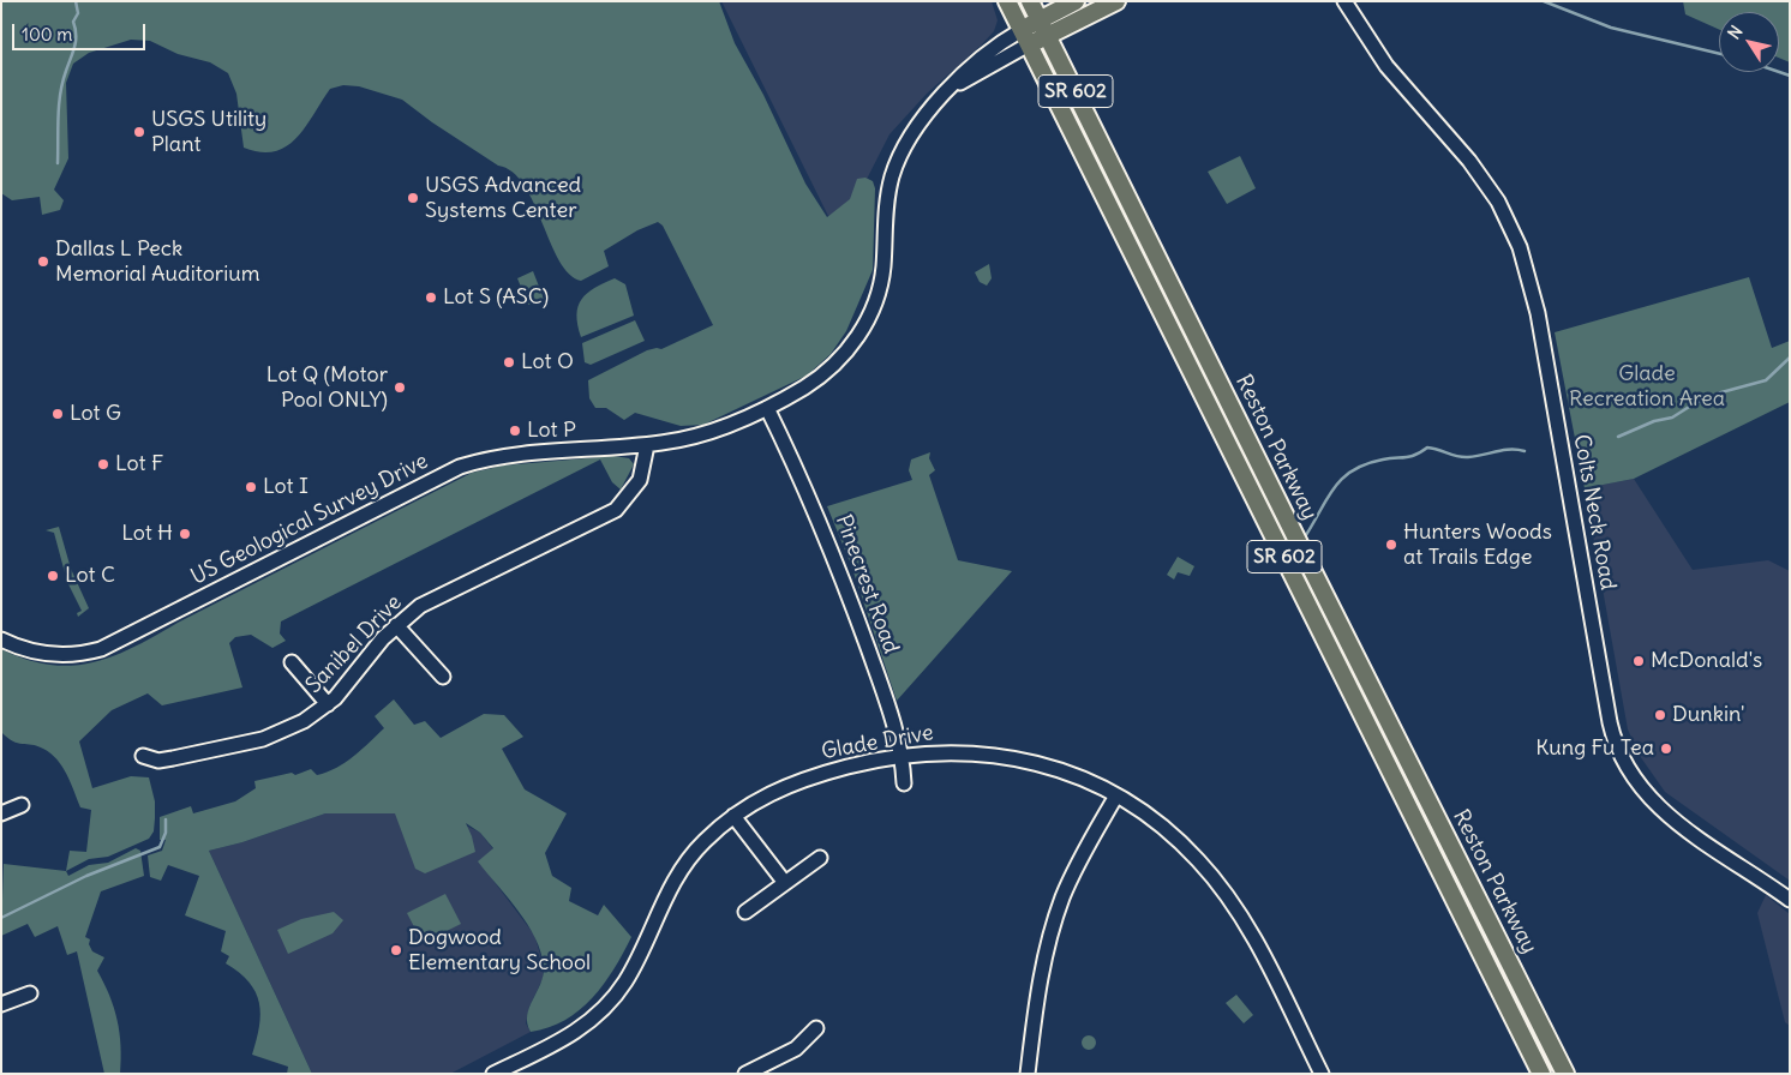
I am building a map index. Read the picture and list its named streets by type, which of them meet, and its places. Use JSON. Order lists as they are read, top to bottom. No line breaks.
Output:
{"streets":{"main road":["SR 602","Reston Parkway"],"street":["Colts Neck Road","US Geological Survey Drive","Pinecrest Road","Sanibel Drive","Glade Drive"]},"crossings":[["Reston Parkway","US Geological Survey Drive"],["US Geological Survey Drive","Pinecrest Road"],["US Geological Survey Drive","Sanibel Drive"],["Pinecrest Road","Glade Drive"]],"parks":["Glade Recreation Area"],"places":["USGS Utility Plant","USGS Advanced Systems Center","Dallas L Peck Memorial Auditorium","Lot S (ASC)","Lot O","Lot Q (Motor Pool ONLY)","Lot G","Lot P","Lot F","Lot I","Lot H","Hunters Woods at Trails Edge","Lot C","McDonald's","Dunkin'","Kung Fu Tea","Dogwood Elementary School"],"scale_bar":"100 m","north":"top left"}
